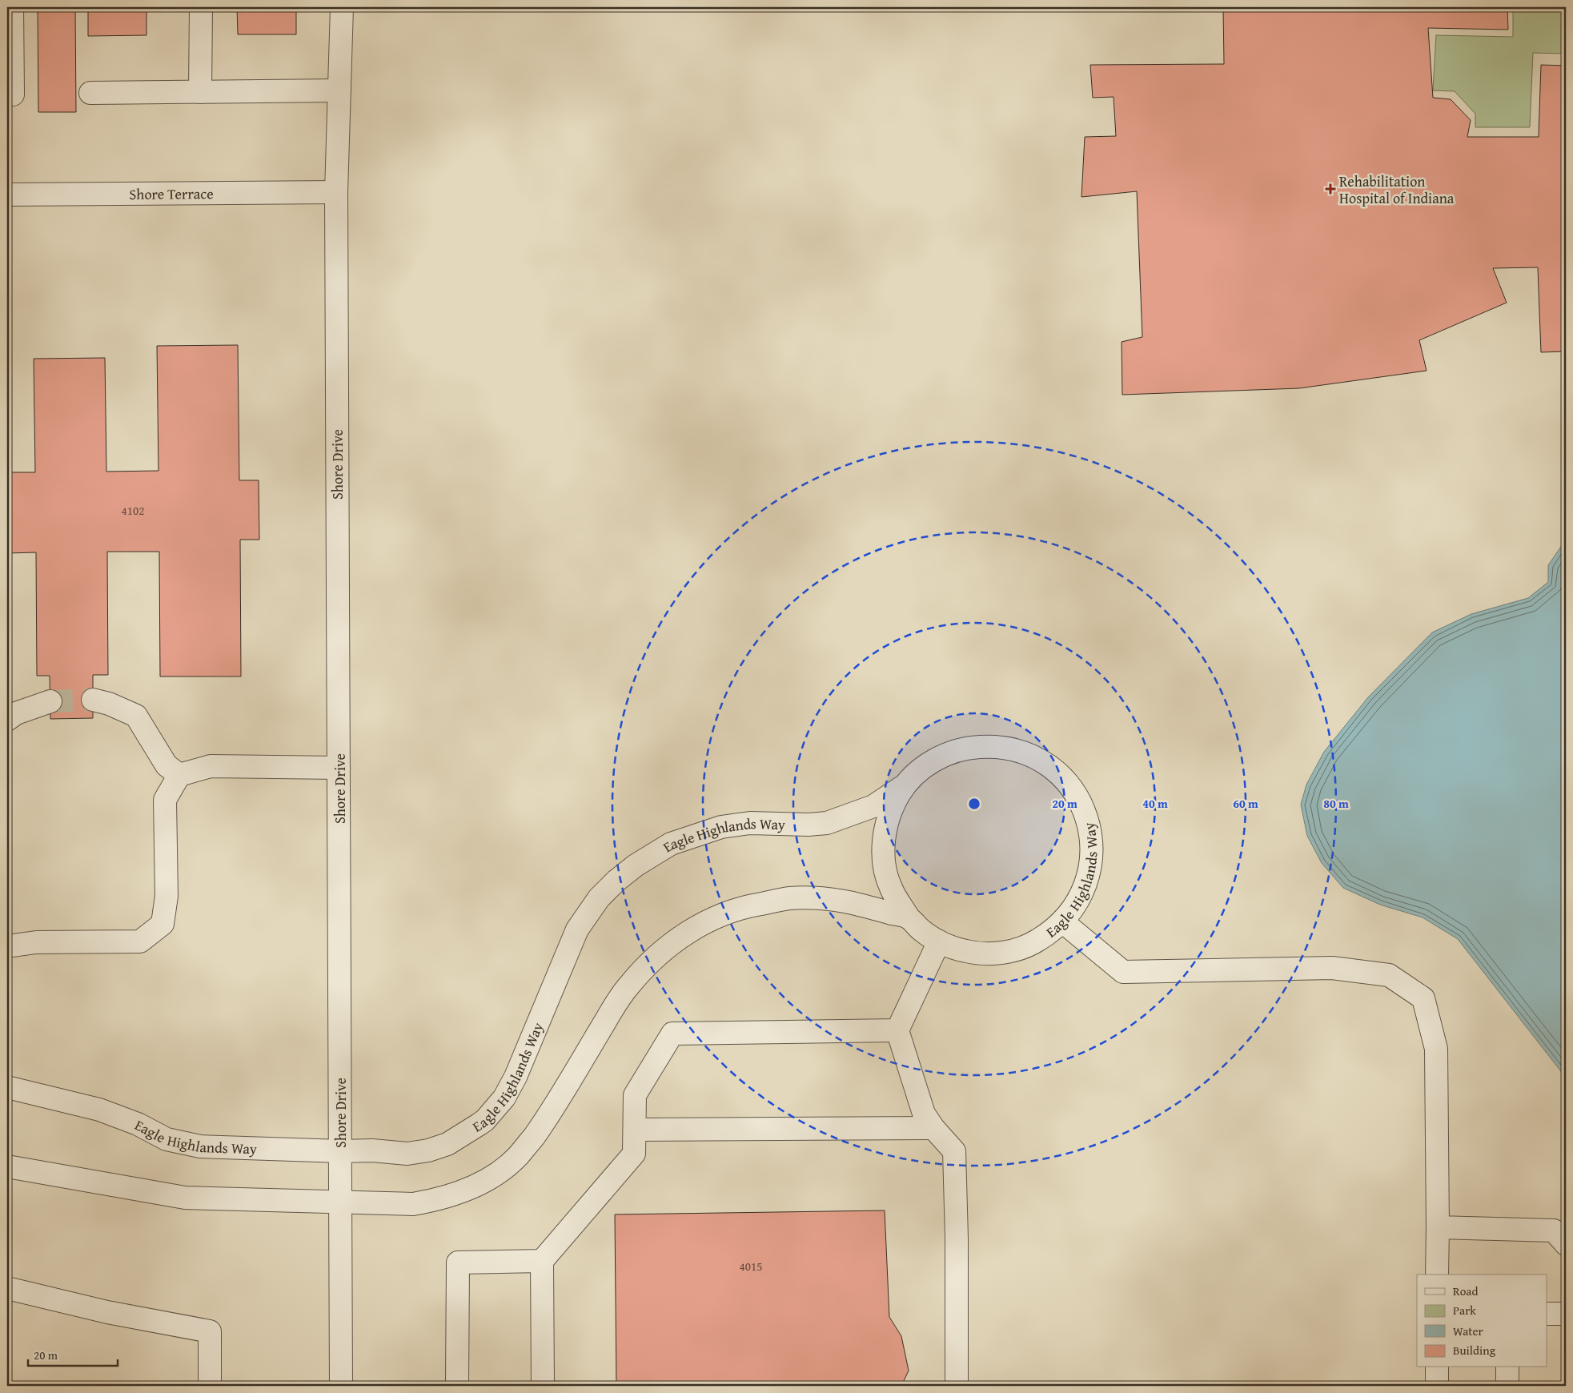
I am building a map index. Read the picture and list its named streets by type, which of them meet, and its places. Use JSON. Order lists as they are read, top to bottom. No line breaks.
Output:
{"streets":{"street":["Shore Terrace","Shore Drive","Eagle Highlands Way"]},"crossings":[["Shore Terrace","Shore Drive"],["Shore Drive","Eagle Highlands Way"]],"places":{"health":["Rehabilitation Hospital of Indiana"]},"house_numbers":["4102","4015"],"legend":["Road","Park","Water","Building"],"scale_bar":"20 m","rings":["20 m","40 m","60 m","80 m"]}
